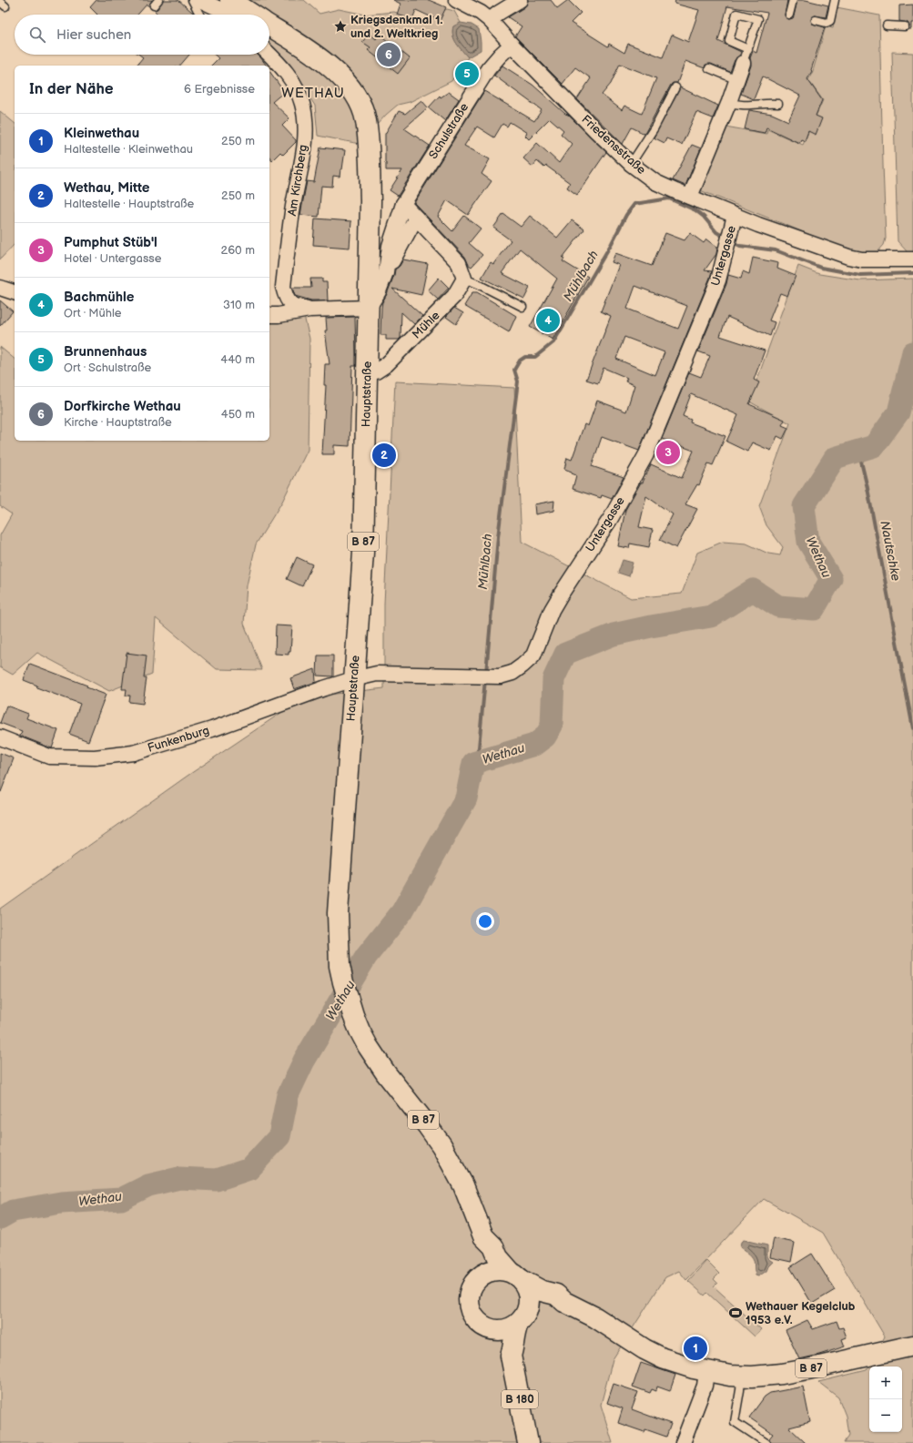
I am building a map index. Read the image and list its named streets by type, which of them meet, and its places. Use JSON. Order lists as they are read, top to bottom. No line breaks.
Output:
{"streets":{"main road":["Hauptstraße","B 87","B 180"],"street":["Schulstraße","Friedensstraße","Am Kirchberg","Untergasse","Mühle","Funkenburg"]},"crossings":[["Schulstraße","Friedensstraße"],["Schulstraße","Am Kirchberg"],["Schulstraße","Hauptstraße"],["Friedensstraße","Untergasse"],["Am Kirchberg","Hauptstraße"],["Untergasse","Hauptstraße"],["Untergasse","Funkenburg"],["Mühle","Hauptstraße"],["Hauptstraße","B 87"],["Hauptstraße","Funkenburg"],["B 87","B 180"]],"districts":["WETHAU"],"water":["Mühlbach","Nautschke","Wethau"],"places":{"place":["Kriegsdenkmal 1. und 2. Weltkrieg"],"sports":["Wethauer Kegelclub 1953 e.V."]},"page":{"search":"Hier suchen","pins":["6","5","4","3","2","1"],"heading":["In der Nähe","6 Ergebnisse"],"list":[{"mark":"1","name":"Kleinwethau","note":"Haltestelle · Kleinwethau","value":"250 m"},{"mark":"2","name":"Wethau, Mitte","note":"Haltestelle · Hauptstraße","value":"250 m"},{"mark":"3","name":"Pumphut Stüb'l","note":"Hotel · Untergasse","value":"260 m"},{"mark":"4","name":"Bachmühle","note":"Ort · Mühle","value":"310 m"},{"mark":"5","name":"Brunnenhaus","note":"Ort · Schulstraße","value":"440 m"},{"mark":"6","name":"Dorfkirche Wethau","note":"Kirche · Hauptstraße","value":"450 m"}],"map_buttons":["+","−"]}}
